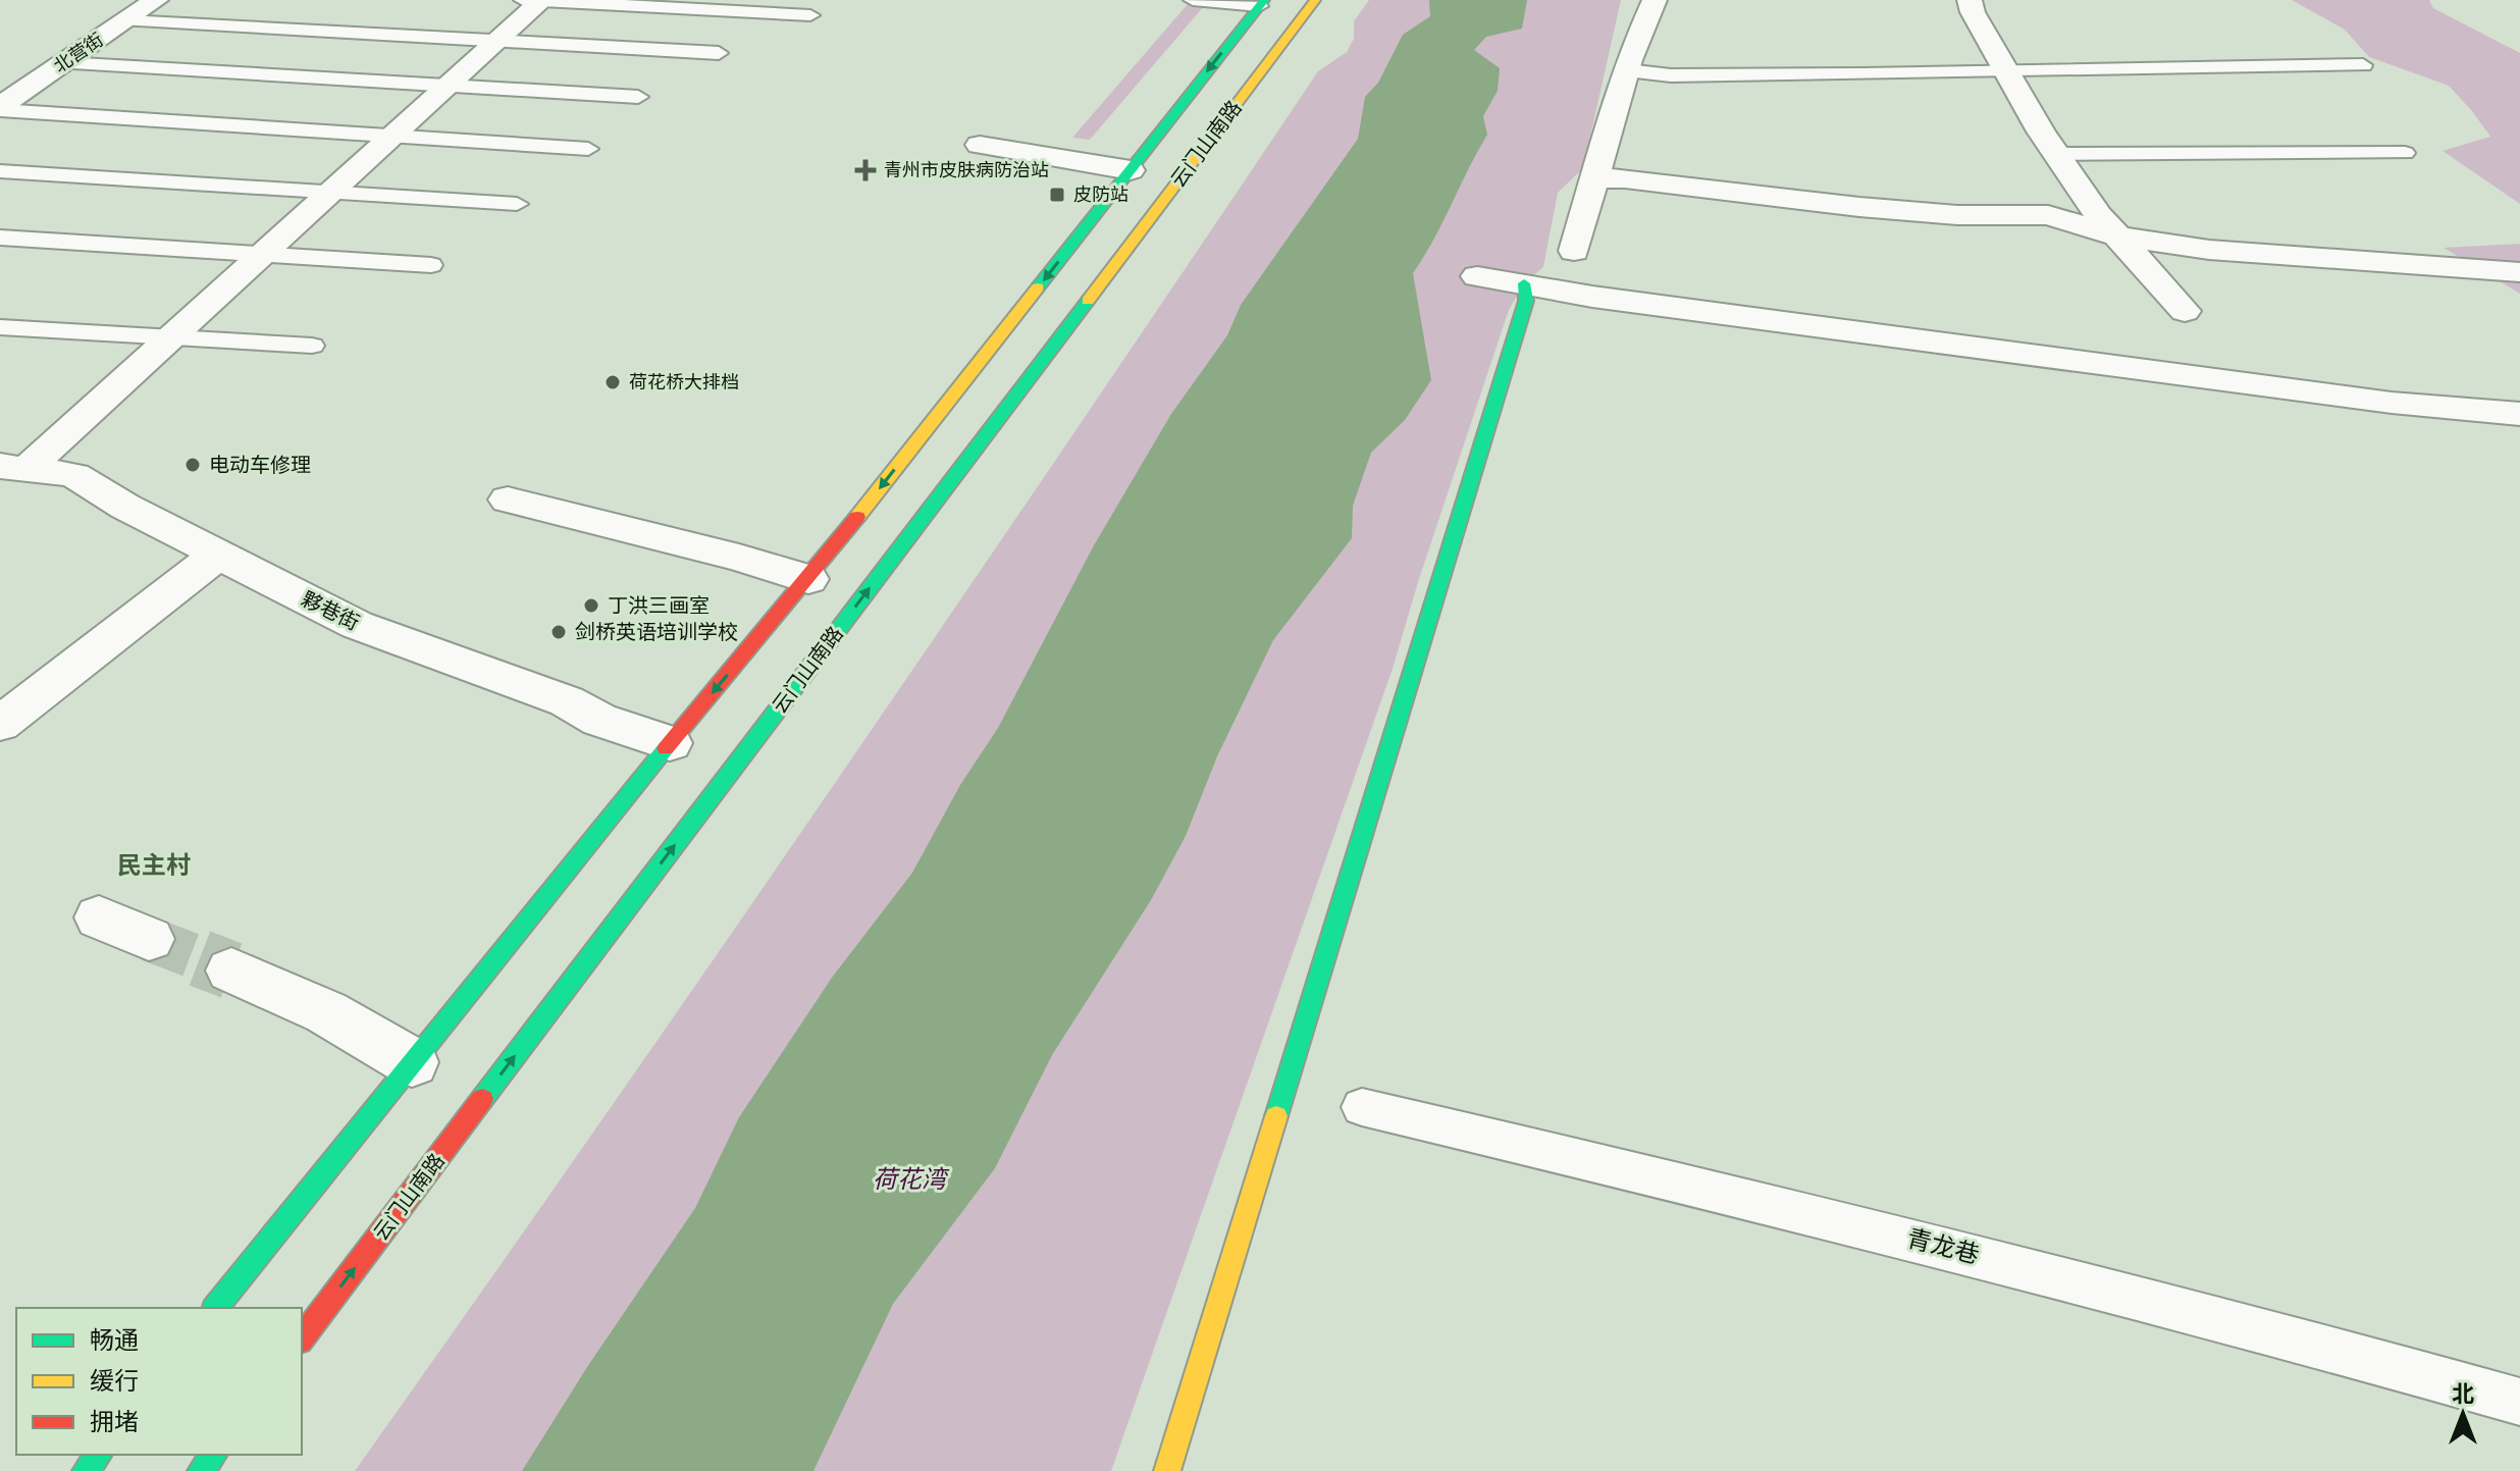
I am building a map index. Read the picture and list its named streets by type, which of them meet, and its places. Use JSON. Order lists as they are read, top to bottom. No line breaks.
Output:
{"streets":{"main road":["云门山南路"],"street":["北营街","夥巷街"],"lane":["青龙巷"]},"crossings":[["云门山南路","夥巷街"]],"districts":["民主村"],"parks":["荷花湾"],"places":{"health":["青州市皮肤病防治站"],"transit":["皮防站"],"other":["荷花桥大排档","电动车修理","丁洪三画室","剑桥英语培训学校"]},"legend":["畅通","缓行","拥堵"],"north":"top"}
